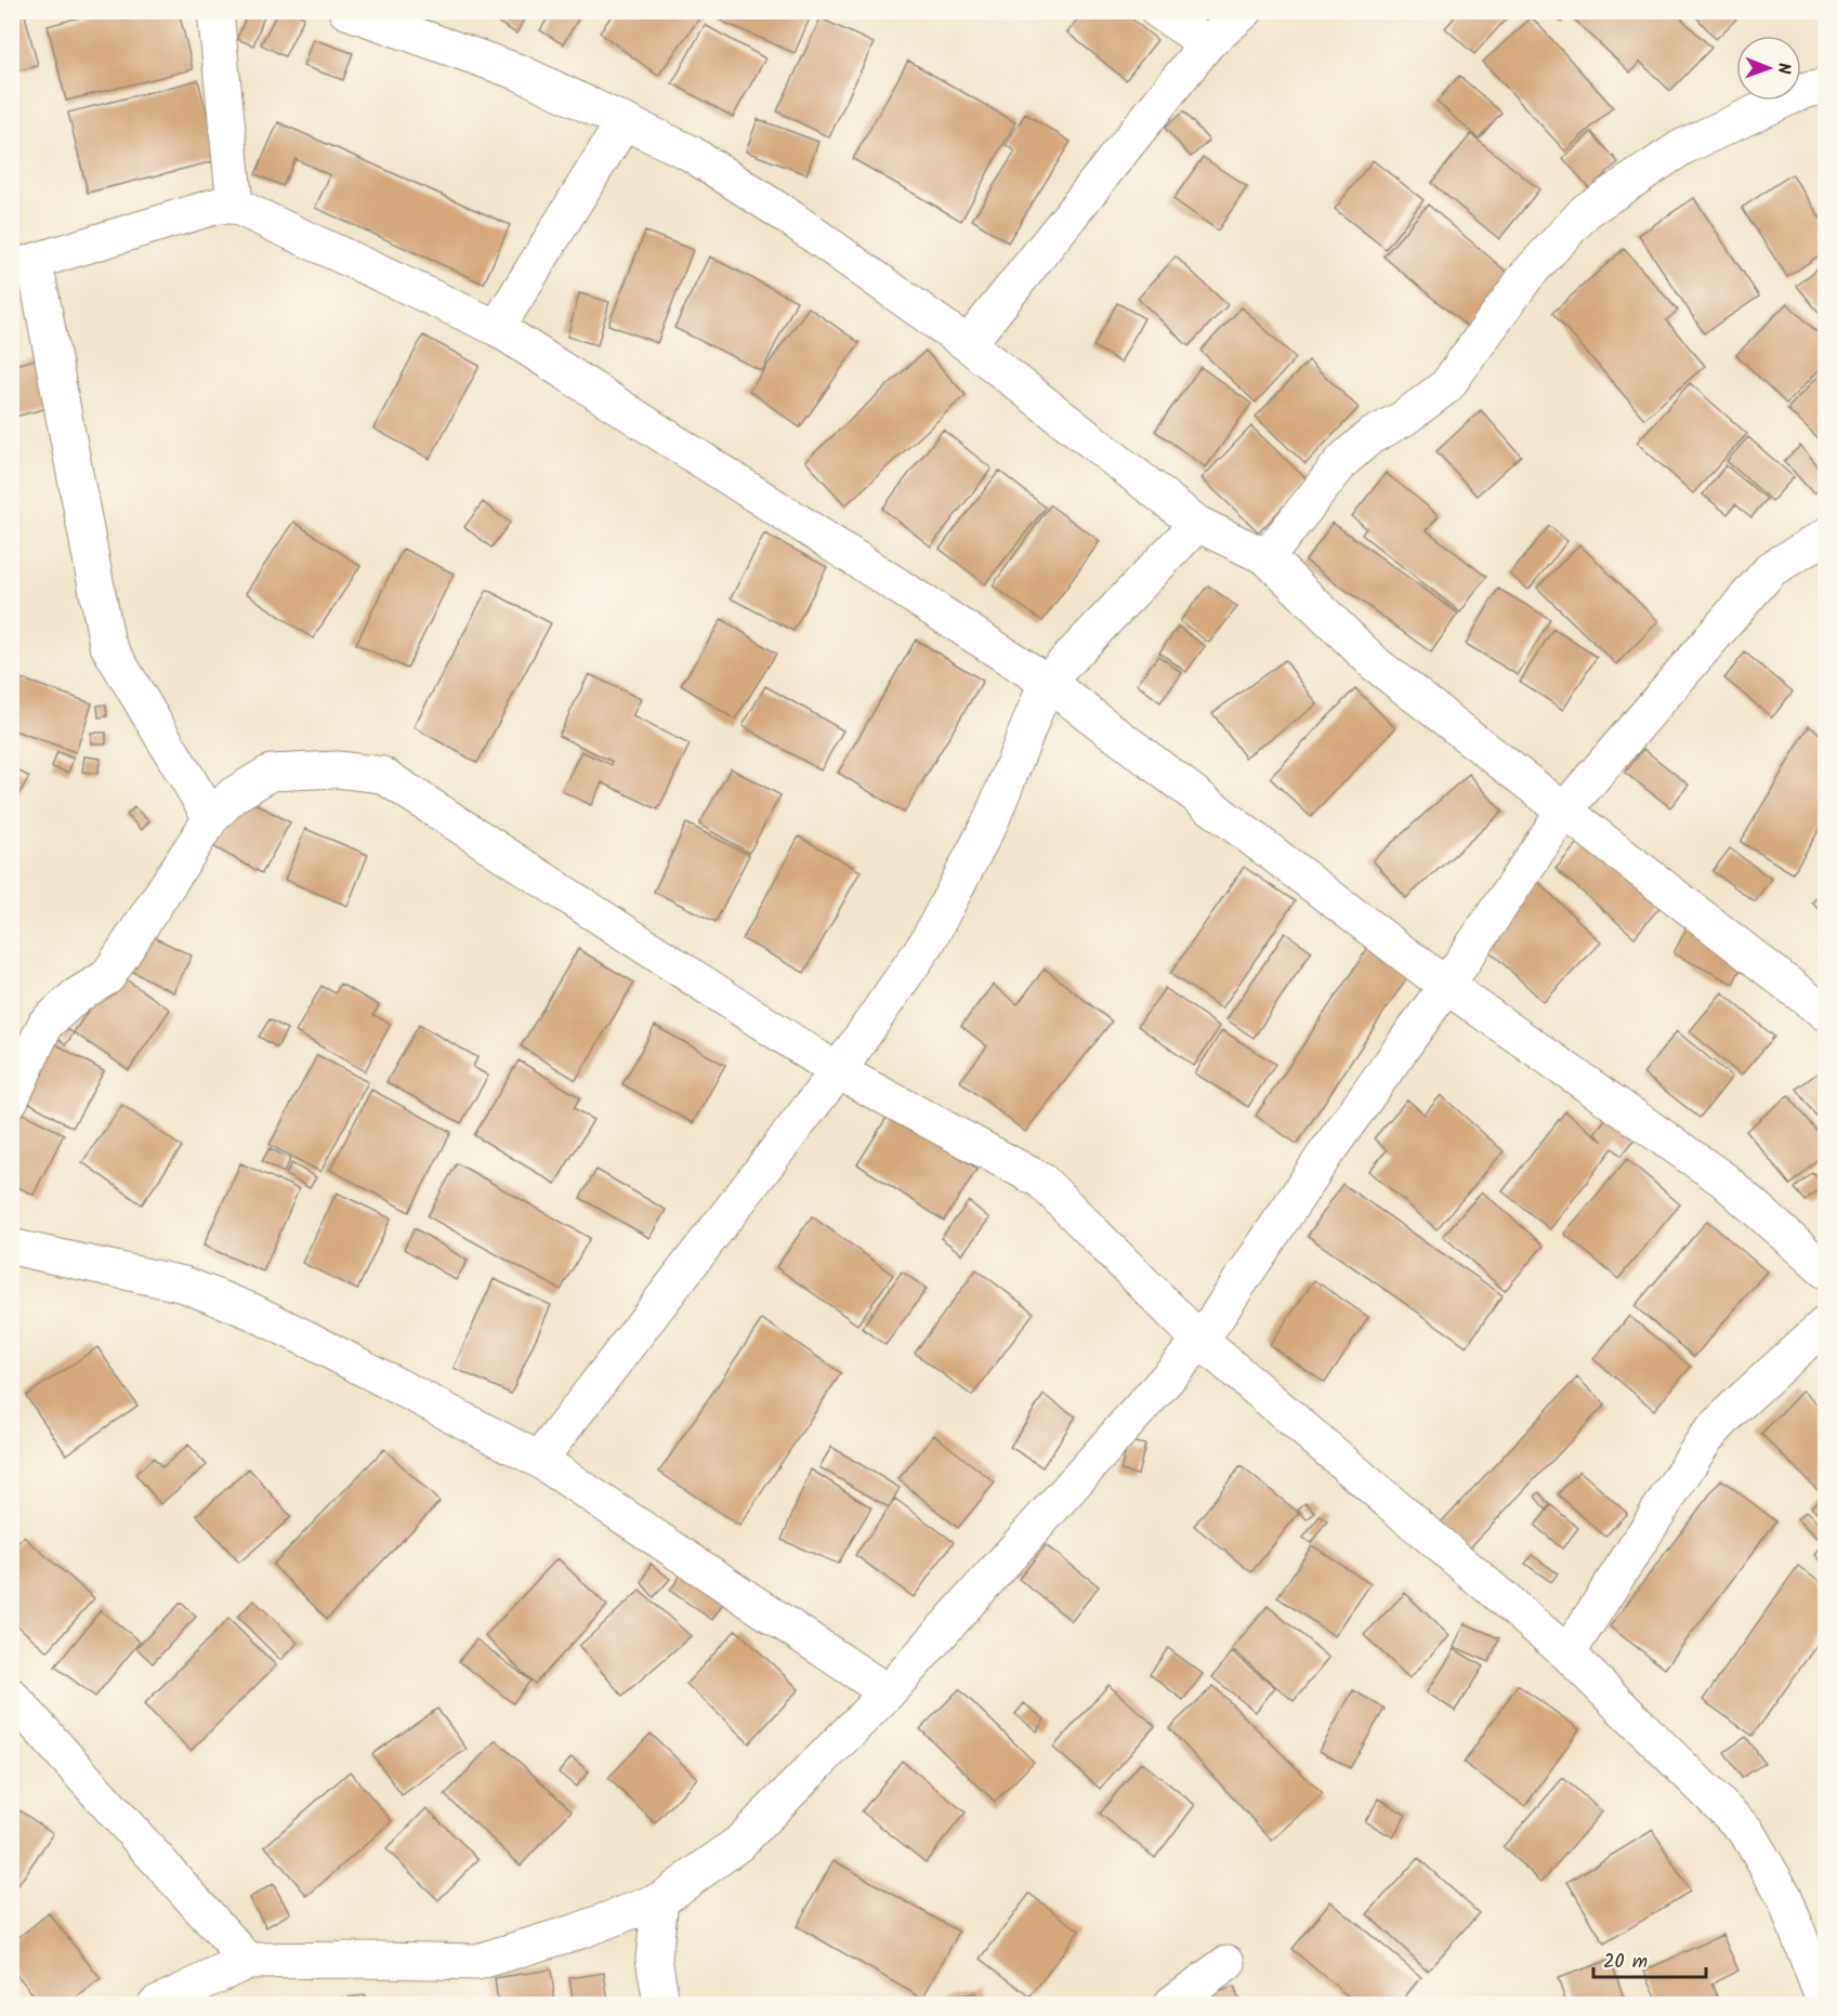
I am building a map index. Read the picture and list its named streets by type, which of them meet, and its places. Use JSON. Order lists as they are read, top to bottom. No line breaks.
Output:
{"scale_bar":"20 m","north":"right"}
